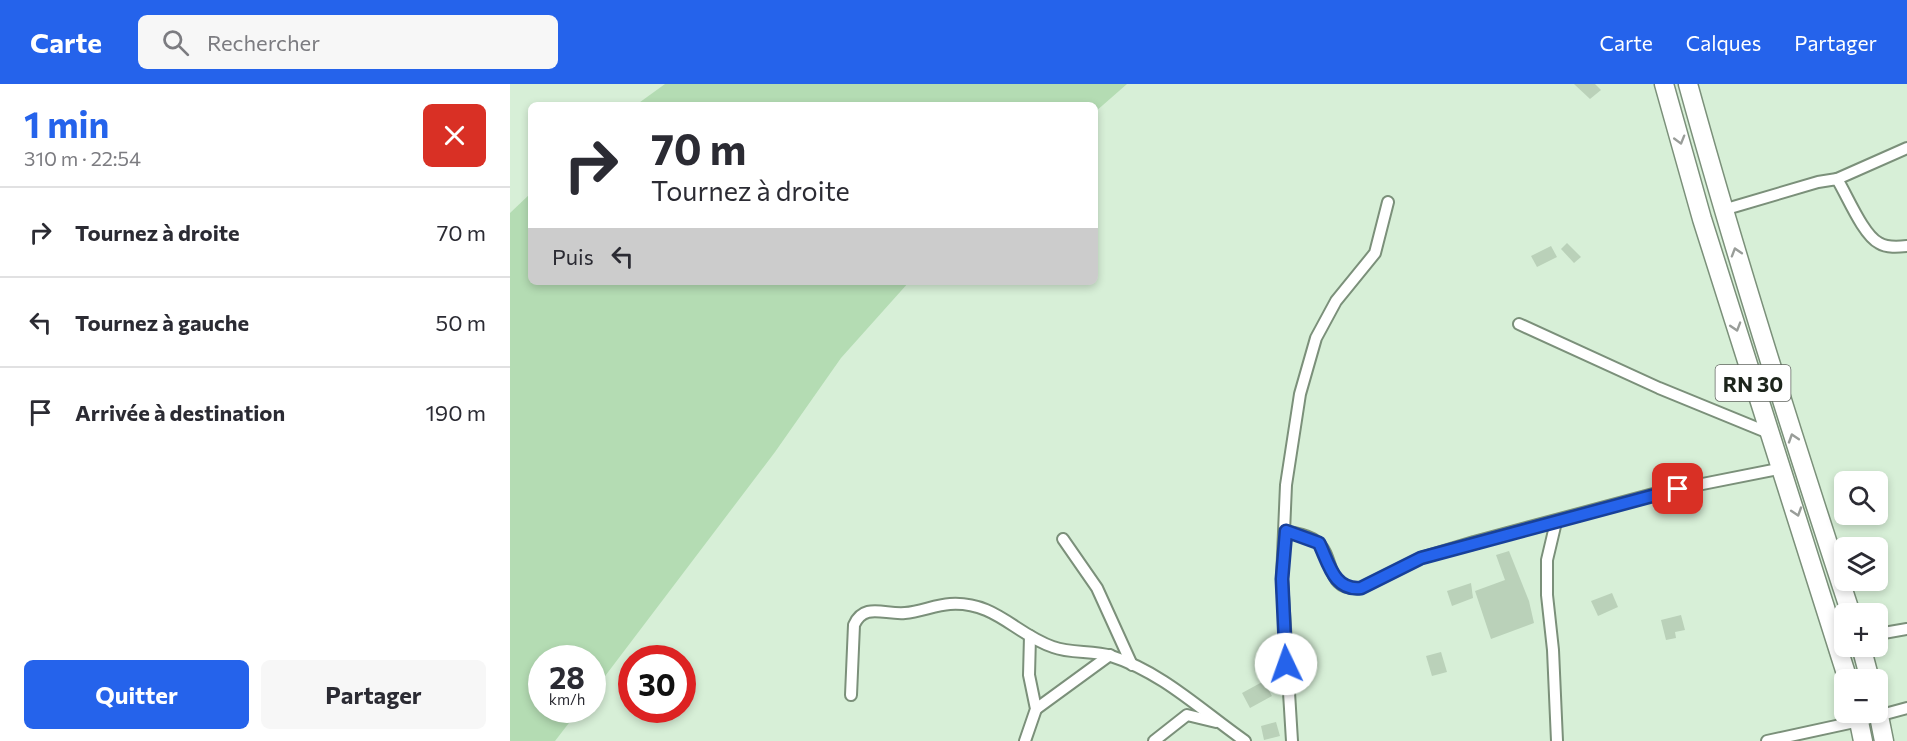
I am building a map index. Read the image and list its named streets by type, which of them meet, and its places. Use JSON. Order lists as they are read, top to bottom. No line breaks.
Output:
{"streets":{"main road":["RN 30"]},"page":{"header":"Carte","search":"Rechercher","nav":["Carte","Calques","Partager"],"heading":["1 min","310 m · 22:54"],"turn":["70 m","Tournez à droite"],"list":[{"name":"Tournez à droite","value":"70 m"},{"name":"Tournez à gauche","value":"50 m"},{"name":"Arrivée à destination","value":"190 m"}],"then":"Puis","map_buttons":["+","−"],"speed":"28 km/h","limit":"30","buttons":["Quitter","Partager"]}}
